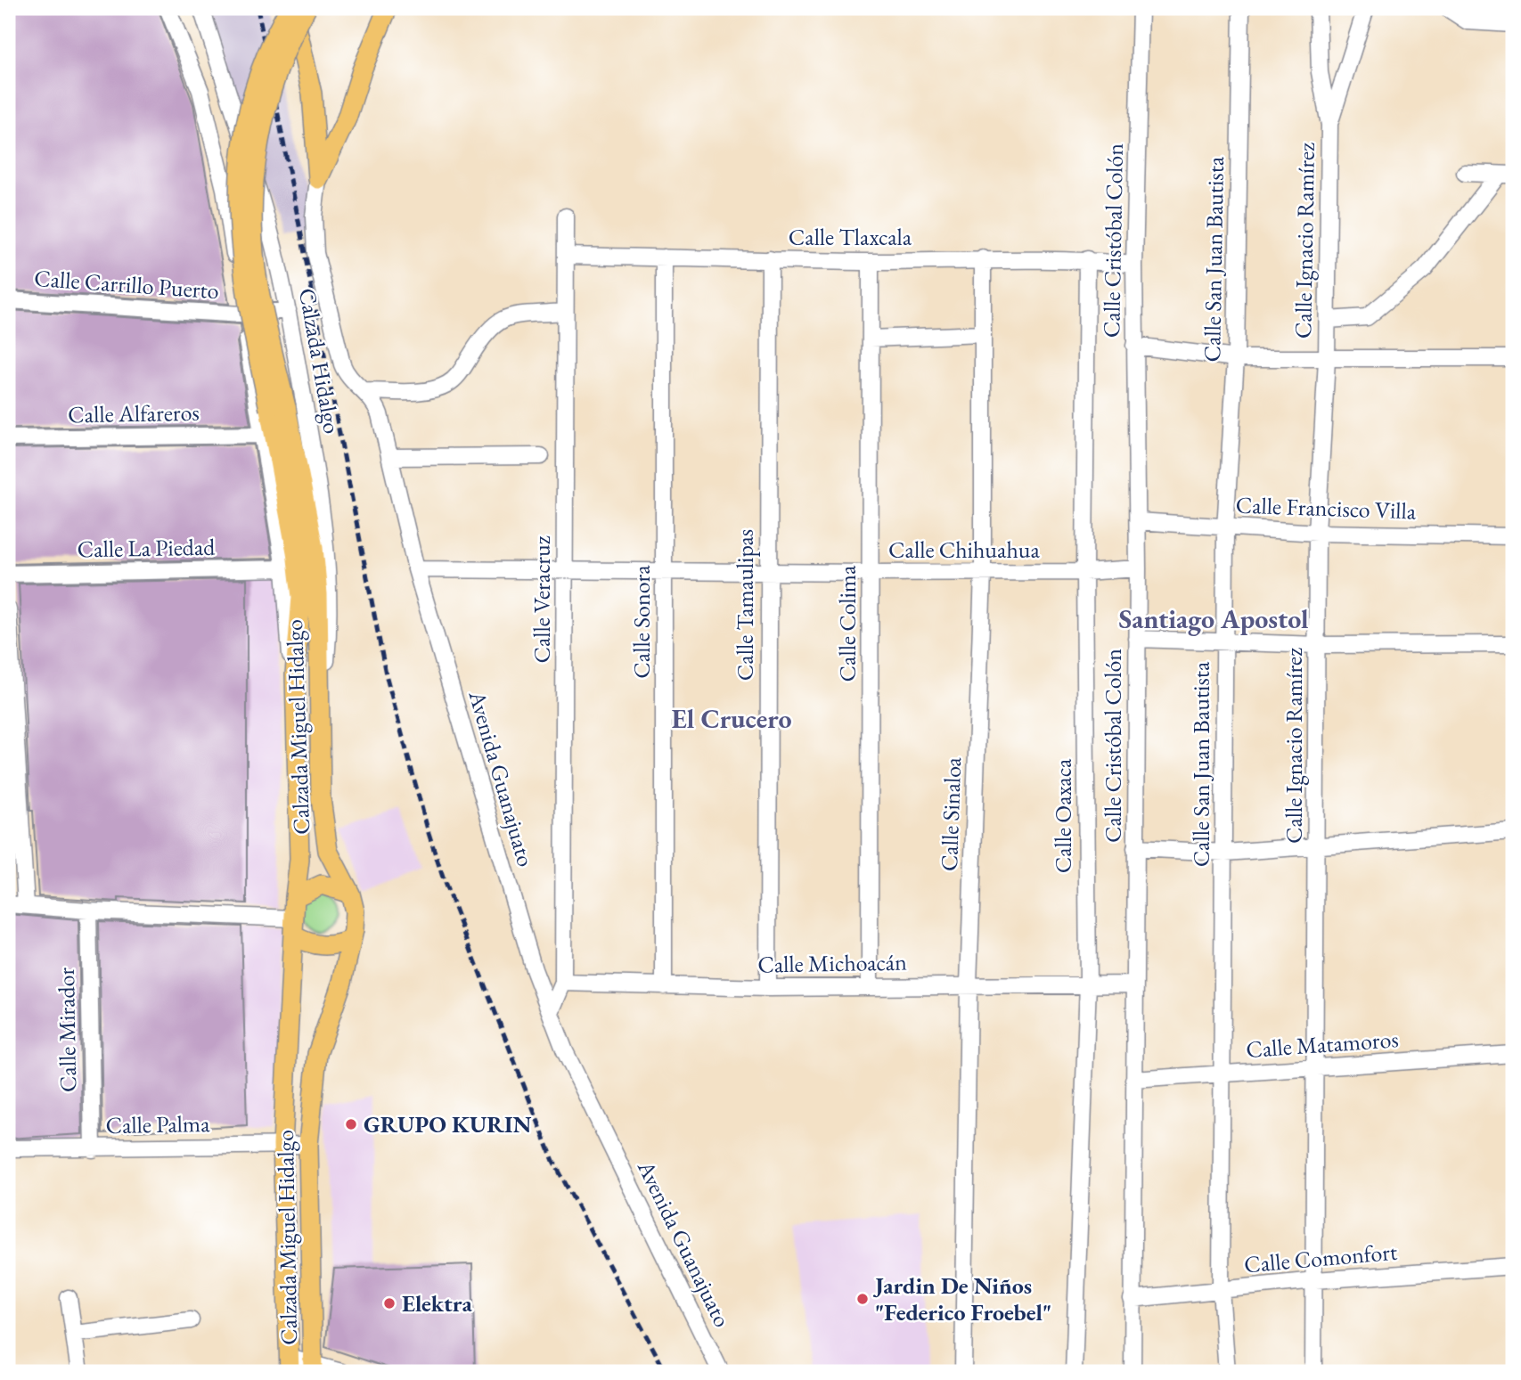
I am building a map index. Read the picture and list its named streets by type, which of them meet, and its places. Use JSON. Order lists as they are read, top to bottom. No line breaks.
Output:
{"streets":{"main road":["Calzada Miguel Hidalgo"],"street":["Calle Tlaxcala","Calle Cristóbal Colón","Calle Ignacio Ramírez","Calle San Juan Bautista","Calle Carrillo Puerto","Calzada Hidalgo","Calle Alfareros","Calle Francisco Villa","Calle La Piedad","Calle Chihuahua","Calle Veracruz","Calle Tamaulipas","Calle Sonora","Calle Colima","Avenida Guanajuato","Calle Sinaloa","Calle Oaxaca","Calle Michoacán","Calle Mirador","Calle Matamoros","Calle Palma","Calle Comonfort"]},"crossings":[["Calle Tlaxcala","Calle Cristóbal Colón"],["Calle Tlaxcala","Calle Veracruz"],["Calle Tlaxcala","Calle Tamaulipas"],["Calle Tlaxcala","Calle Sonora"],["Calle Tlaxcala","Calle Colima"],["Calle Tlaxcala","Calle Sinaloa"],["Calle Tlaxcala","Calle Oaxaca"],["Calle Cristóbal Colón","Calle Francisco Villa"],["Calle Cristóbal Colón","Calle Chihuahua"],["Calle Cristóbal Colón","Calle Michoacán"],["Calle Cristóbal Colón","Calle Matamoros"],["Calle Cristóbal Colón","Calle Comonfort"],["Calle Ignacio Ramírez","Calle Francisco Villa"],["Calle Ignacio Ramírez","Calle Matamoros"],["Calle Ignacio Ramírez","Calle Comonfort"],["Calle San Juan Bautista","Calle Francisco Villa"],["Calle San Juan Bautista","Calle Matamoros"],["Calle San Juan Bautista","Calle Comonfort"],["Calle Carrillo Puerto","Calzada Hidalgo"],["Calle Carrillo Puerto","Calzada Miguel Hidalgo"],["Calzada Hidalgo","Calzada Miguel Hidalgo"],["Calle Alfareros","Calzada Miguel Hidalgo"],["Calle La Piedad","Calzada Miguel Hidalgo"],["Calle Chihuahua","Calle Veracruz"],["Calle Chihuahua","Calle Tamaulipas"],["Calle Chihuahua","Calle Sonora"],["Calle Chihuahua","Calle Colima"],["Calle Chihuahua","Avenida Guanajuato"],["Calle Chihuahua","Calle Sinaloa"],["Calle Chihuahua","Calle Oaxaca"],["Calle Veracruz","Calle Michoacán"],["Calle Tamaulipas","Calle Michoacán"],["Calle Sonora","Calle Michoacán"],["Calle Colima","Calle Michoacán"],["Calzada Miguel Hidalgo","Calle Palma"],["Calle Sinaloa","Calle Michoacán"],["Calle Oaxaca","Calle Michoacán"],["Calle Mirador","Calle Palma"]],"districts":["Santiago Apostol","El Crucero"],"places":["GRUPO KURIN","Jardin De Niños \"Federico Froebel\"","Elektra"]}
